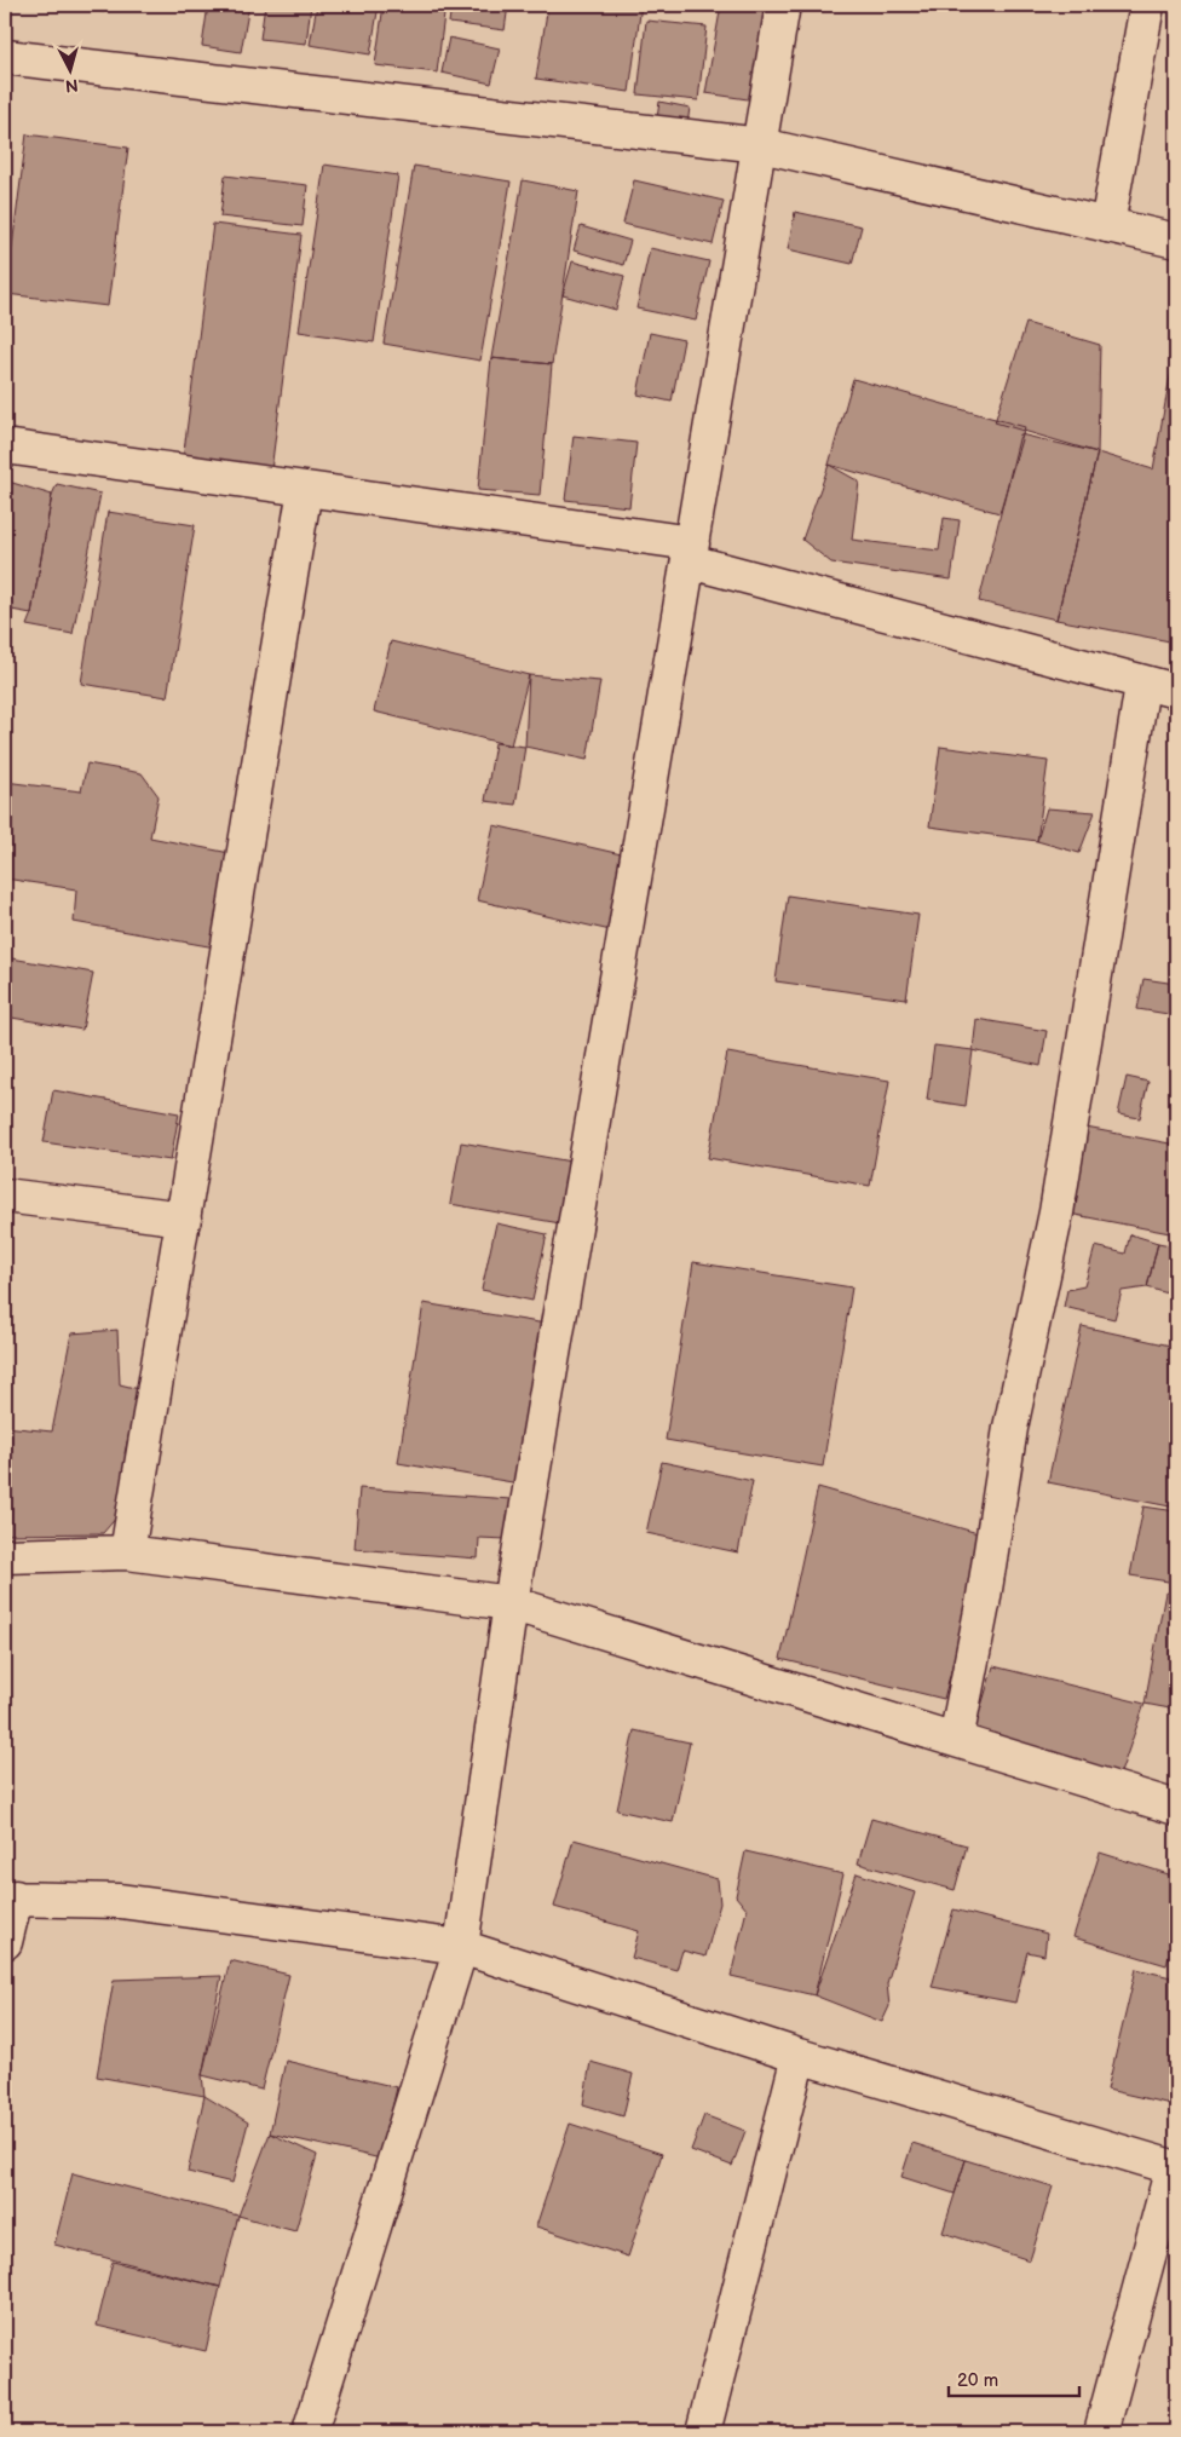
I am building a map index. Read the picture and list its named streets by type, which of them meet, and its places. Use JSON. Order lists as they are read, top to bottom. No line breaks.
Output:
{"scale_bar":"20 m","north":"bottom"}
